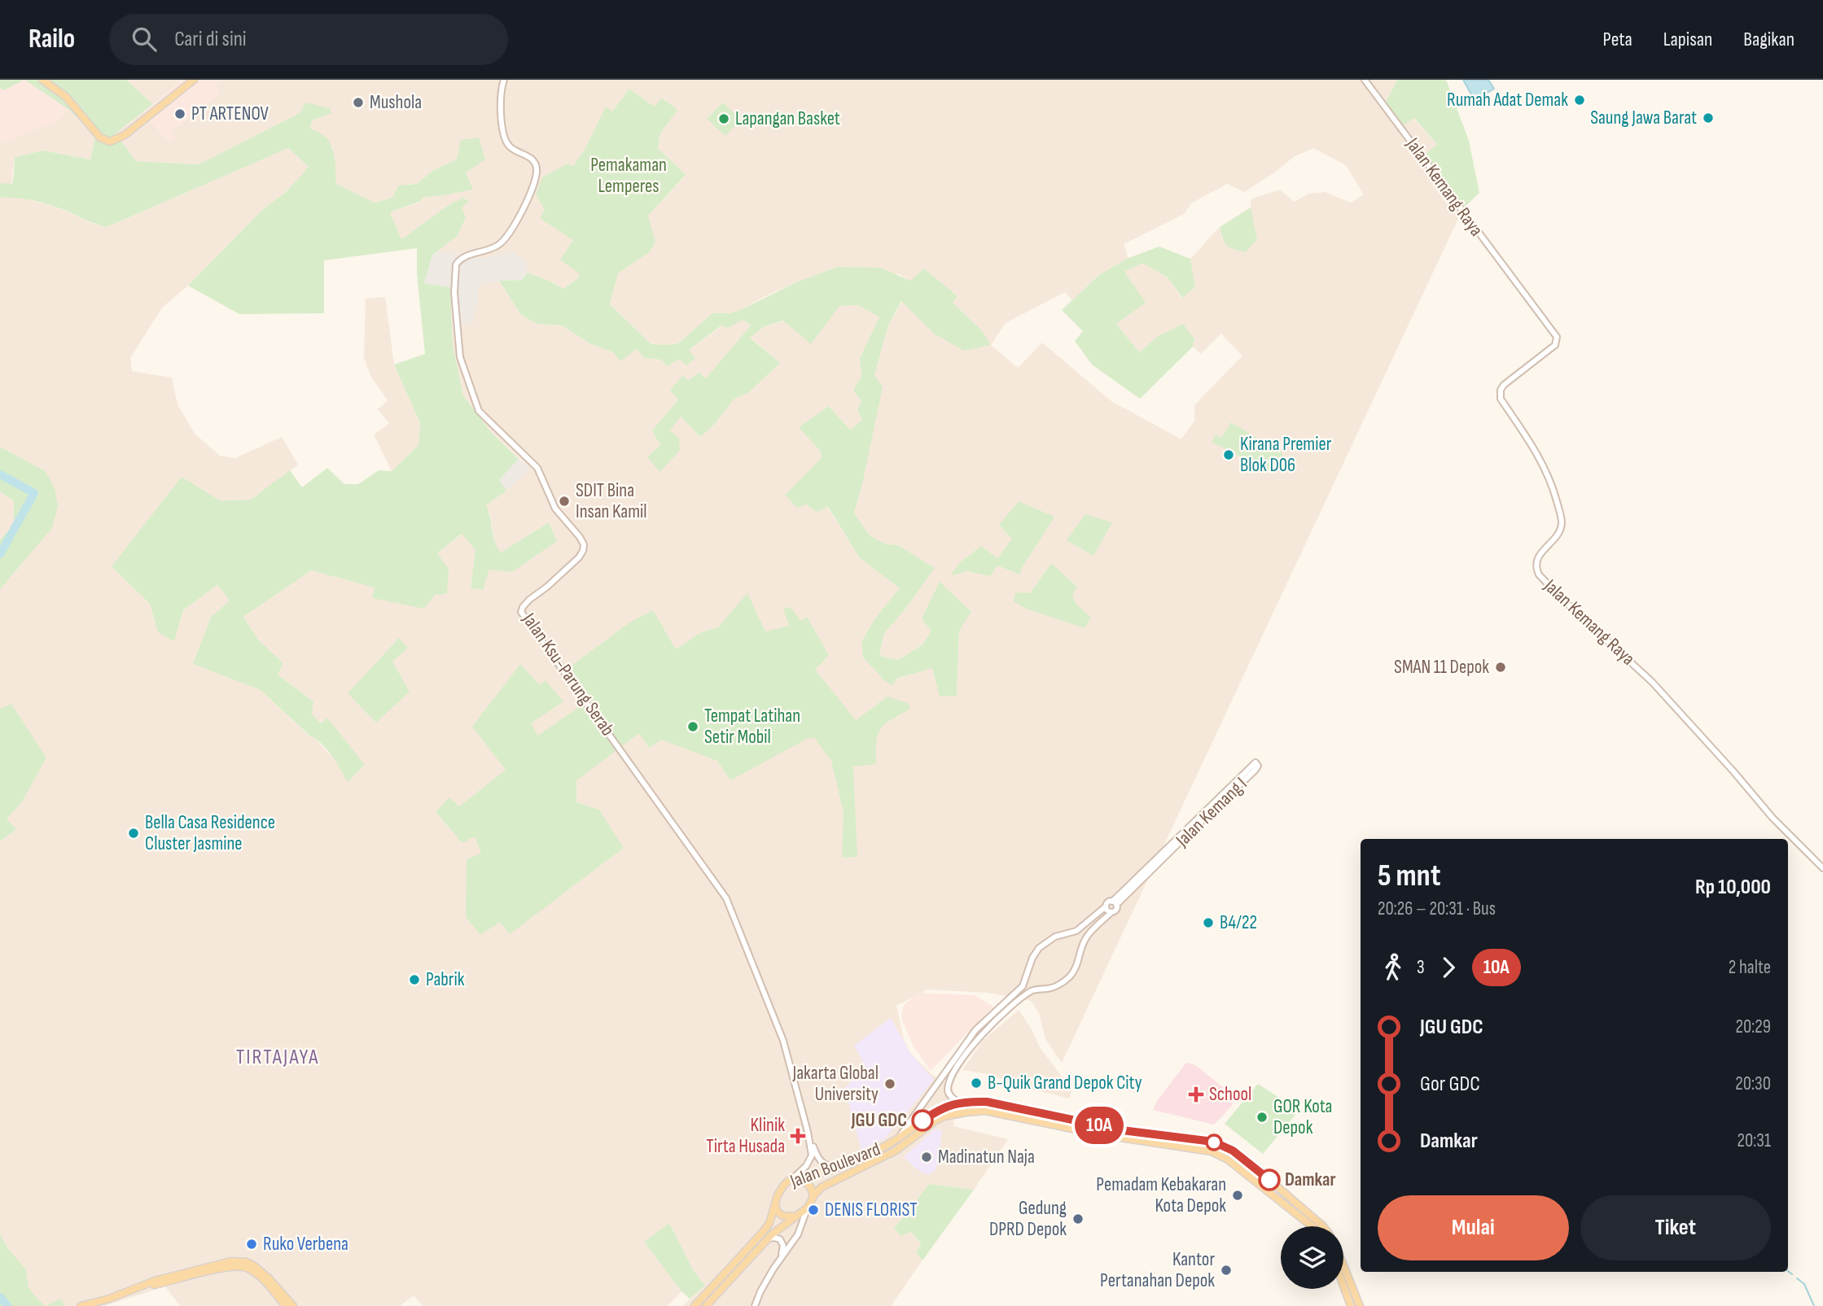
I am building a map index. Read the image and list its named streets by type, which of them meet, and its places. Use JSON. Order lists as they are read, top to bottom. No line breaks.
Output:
{"streets":{"main road":["Jalan Boulevard"],"street":["Jalan Kemang Raya","Jalan Ksu-Parung Serab","Jalan Kemang I"]},"crossings":[["Jalan Ksu-Parung Serab","Jalan Boulevard"]],"districts":["TIRTAJAYA"],"parks":["Pemakaman Lemperes"],"places":{"other":["Rumah Adat Demak","Mushola","PT ARTENOV","Saung Jawa Barat","Lapangan Basket","Kirana Premier Blok D06","SDIT Bina Insan Kamil","SMAN 11 Depok","Tempat Latihan Setir Mobil","Bella Casa Residence Cluster Jasmine","B4/22","Pabrik","B-Quik Grand Depok City","Jakarta Global University","GOR Kota Depok","JGU GDC","Madinatun Naja","Damkar","Pemadam Kebakaran Kota Depok","DENIS FLORIST","Gedung DPRD Depok","Ruko Verbena","Kantor Pertanahan Depok"],"health":["School","Klinik Tirta Husada"]},"lines":["bus line 10A"],"page":{"header":"Railo","search":"Cari di sini","nav":["Peta","Lapisan","Bagikan"],"on_map":"10A","heading":["5 mnt","20:26 – 20:31 · Bus","Rp 10,000"],"legs":["3","10A","2 halte"],"list":[{"name":"JGU GDC","value":"20:29"},{"name":"Gor GDC","value":"20:30"},{"name":"Damkar","value":"20:31"}],"buttons":["Mulai","Tiket"]}}
